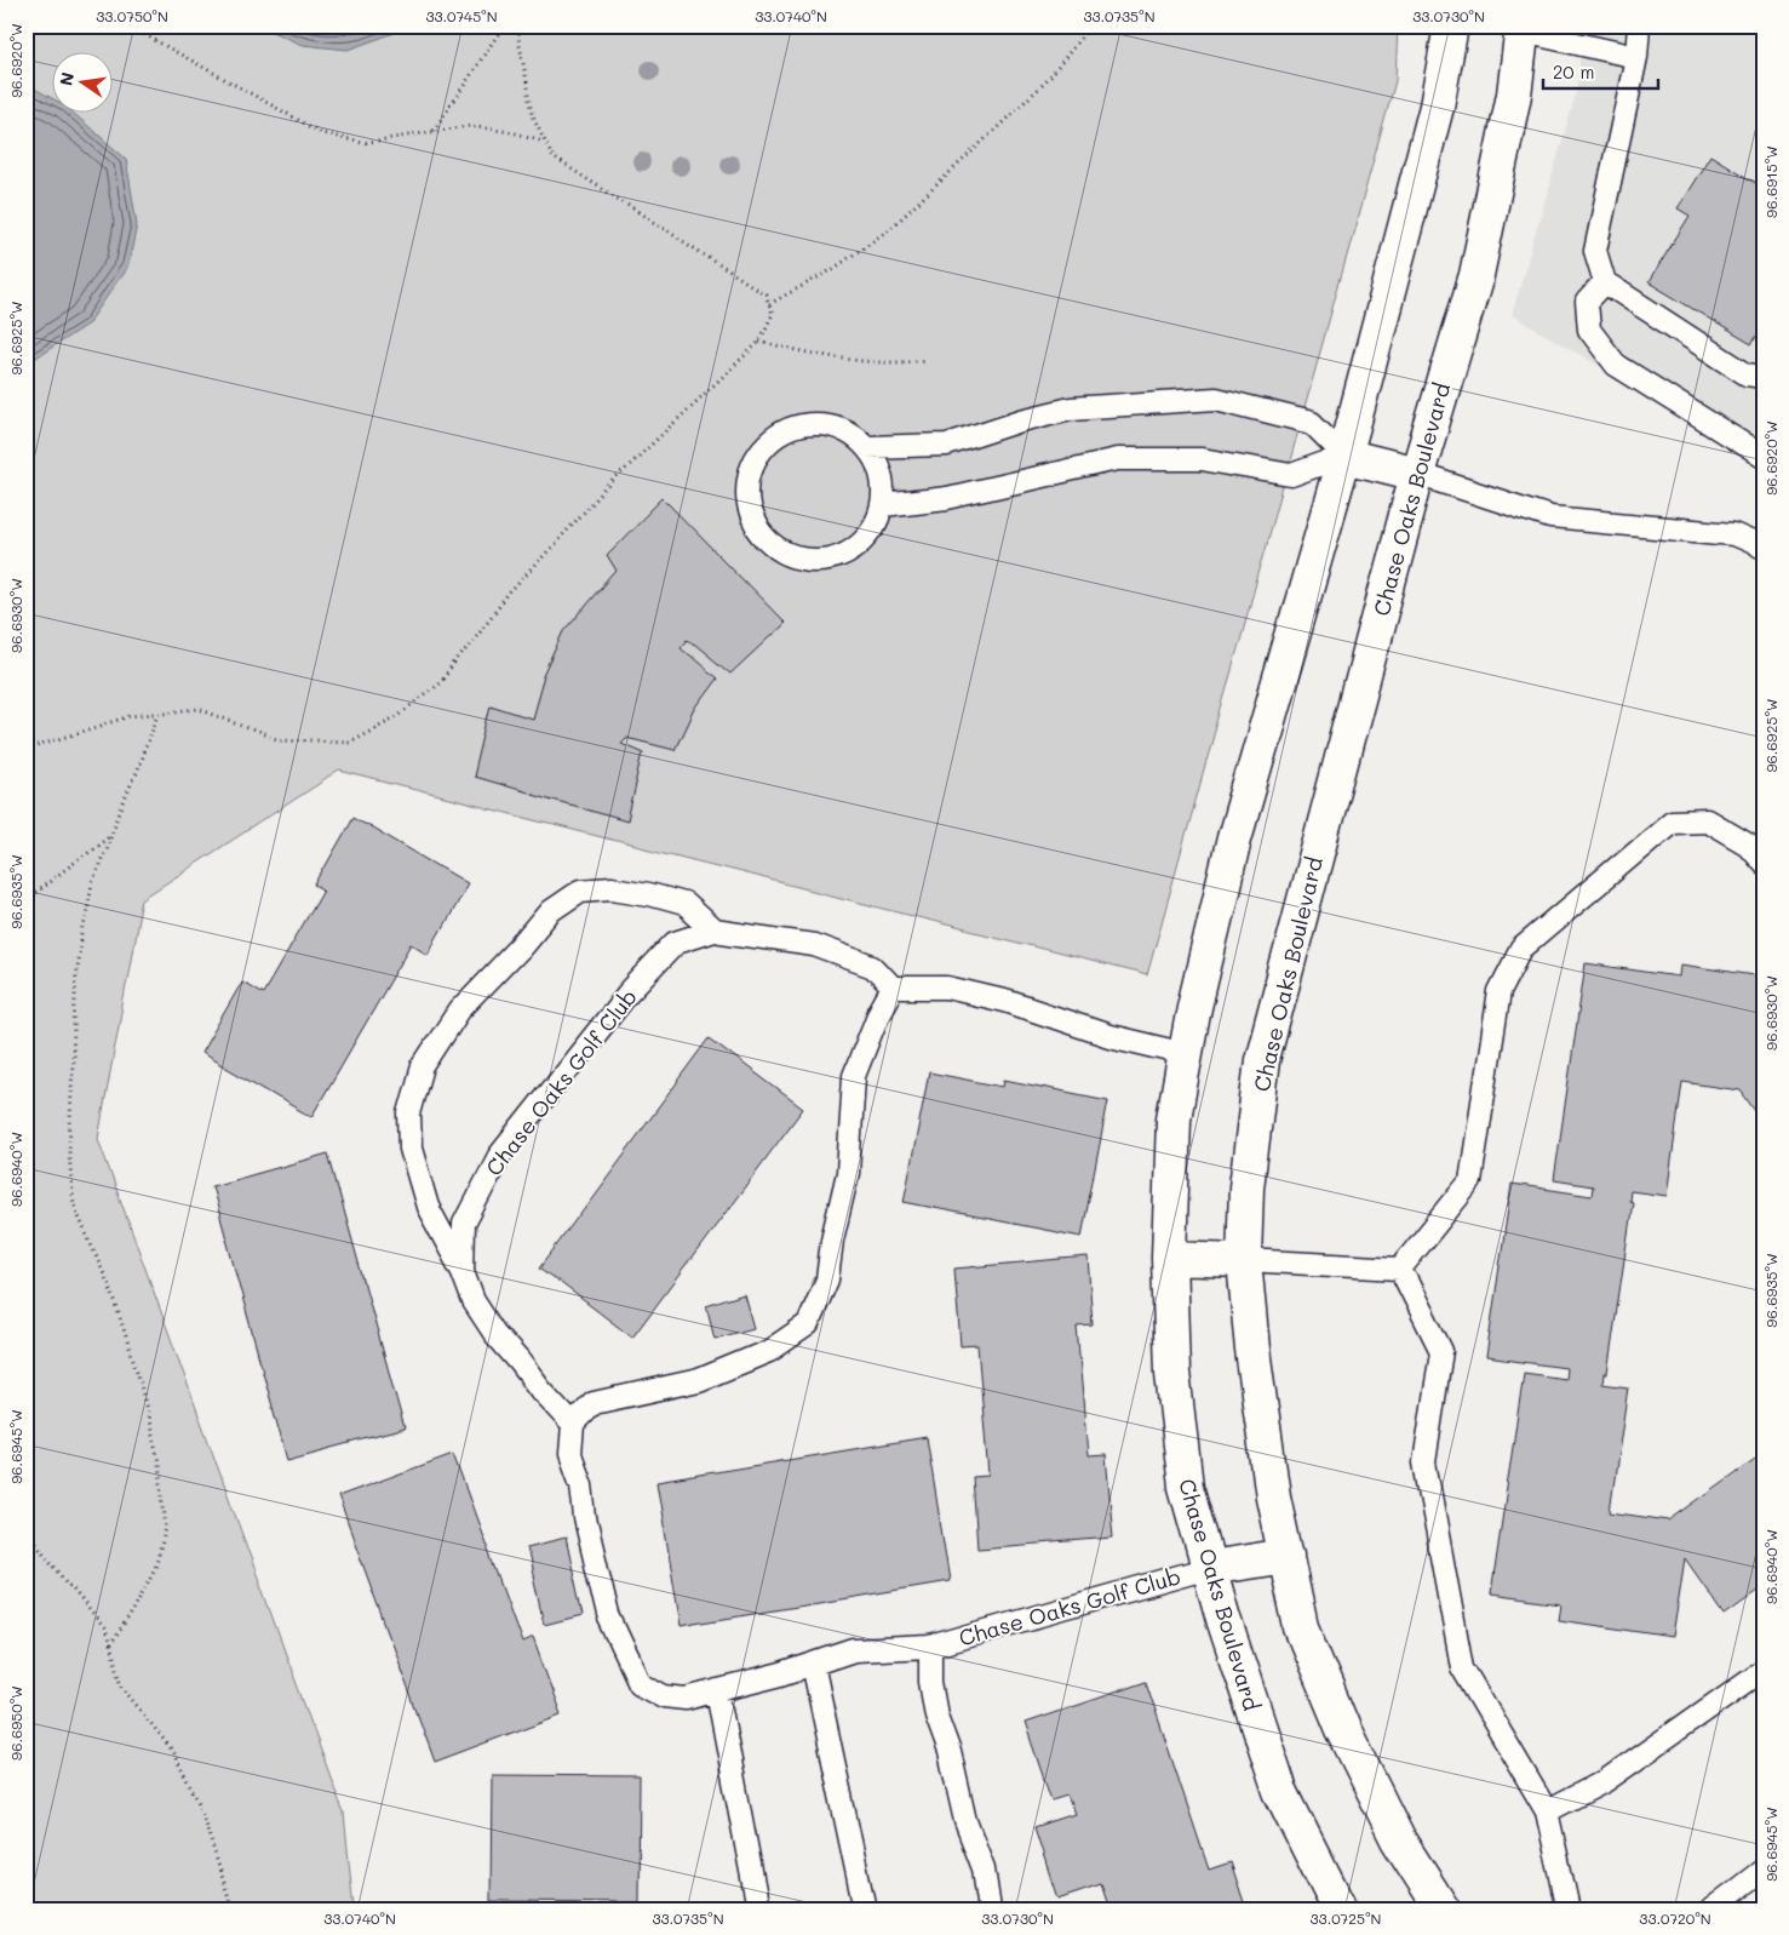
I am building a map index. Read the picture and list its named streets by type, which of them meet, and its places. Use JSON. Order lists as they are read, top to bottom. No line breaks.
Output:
{"streets":{"street":["Chase Oaks Boulevard"],"lane":["Chase Oaks Golf Club"]},"crossings":[["Chase Oaks Boulevard","Chase Oaks Golf Club"]],"scale_bar":"20 m","north":"left","coordinates":["33.0750°N","33.0745°N","33.0740°N","33.0735°N","33.0730°N","96.6920°W","96.6915°W","96.6925°W","96.6930°W","96.6935°W","96.6940°W","96.6945°W","96.6950°W","33.0725°N","33.0720°N"]}
